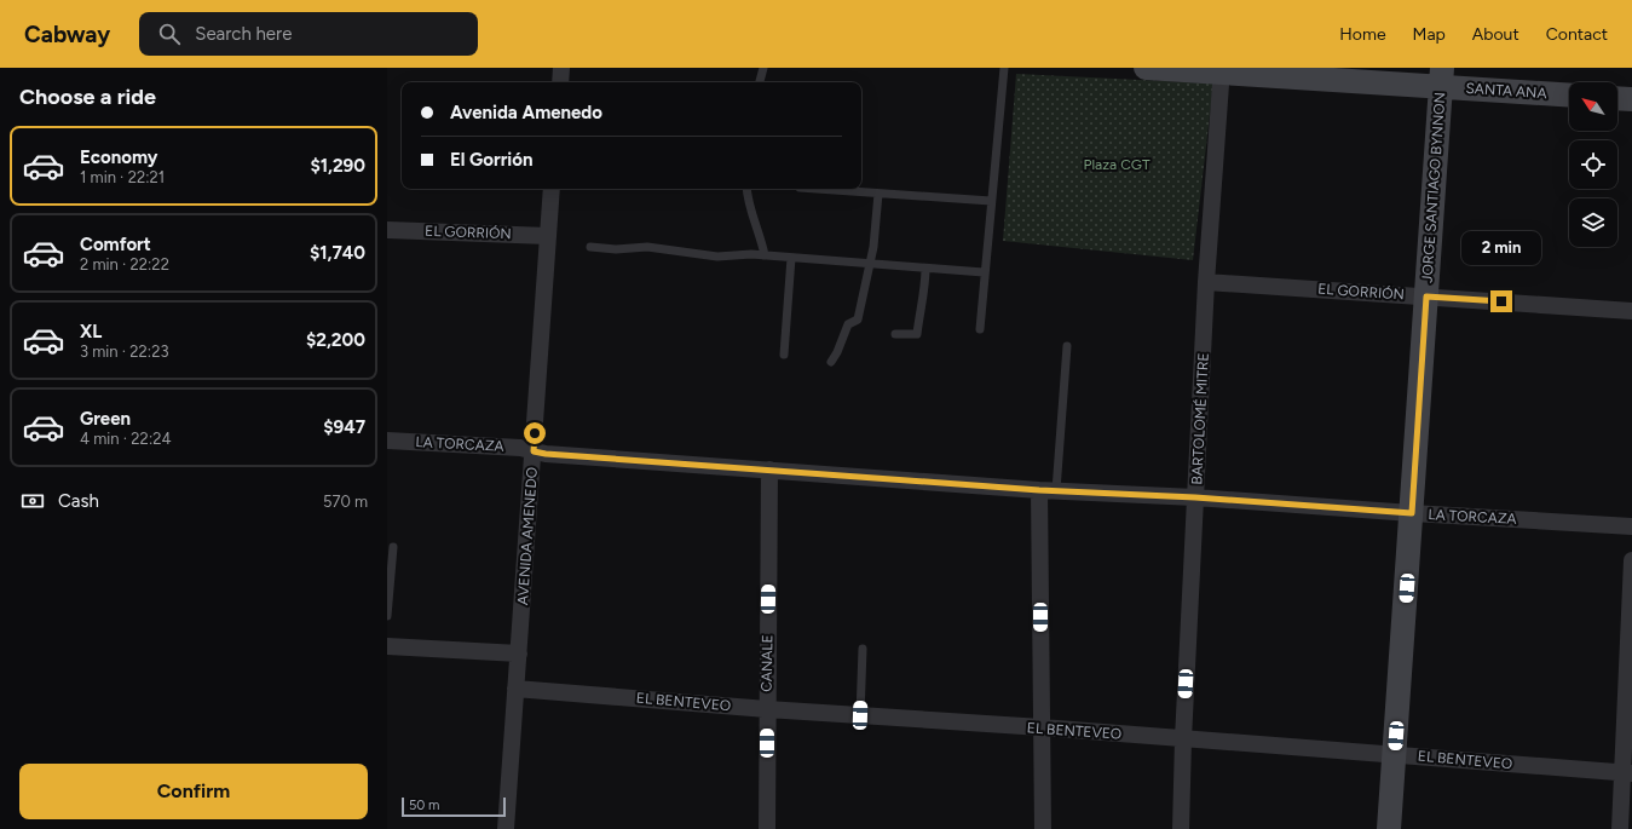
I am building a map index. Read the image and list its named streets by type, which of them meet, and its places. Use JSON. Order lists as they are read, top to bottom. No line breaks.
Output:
{"streets":{"street":["SANTA ANA","JORGE SANTIAGO BYNNON","EL GORRIÓN","BARTOLOMÉ MITRE","LA TORCAZA","AVENIDA AMENEDO","CANALE","EL BENTEVEO"]},"crossings":[["SANTA ANA","JORGE SANTIAGO BYNNON"],["SANTA ANA","BARTOLOMÉ MITRE"],["JORGE SANTIAGO BYNNON","EL GORRIÓN"],["JORGE SANTIAGO BYNNON","LA TORCAZA"],["JORGE SANTIAGO BYNNON","EL BENTEVEO"],["EL GORRIÓN","BARTOLOMÉ MITRE"],["EL GORRIÓN","AVENIDA AMENEDO"],["BARTOLOMÉ MITRE","LA TORCAZA"],["BARTOLOMÉ MITRE","EL BENTEVEO"],["LA TORCAZA","AVENIDA AMENEDO"],["LA TORCAZA","CANALE"],["AVENIDA AMENEDO","EL BENTEVEO"],["CANALE","EL BENTEVEO"]],"parks":["Plaza CGT"],"scale_bar":"50 m","north":"top left","page":{"header":"Cabway","search":"Search here","nav":["Home","Map","About","Contact"],"heading":"Choose a ride","banner":["Avenida Amenedo","El Gorrión"],"list":[{"name":"Economy","note":"1 min · 22:21","value":"$1,290"},{"name":"Comfort","note":"2 min · 22:22","value":"$1,740"},{"name":"XL","note":"3 min · 22:23","value":"$2,200"},{"name":"Green","note":"4 min · 22:24","value":"$947"}],"bubble":"2 min","pay":["Cash","570 m"],"buttons":"Confirm","scale":"50 m"}}
